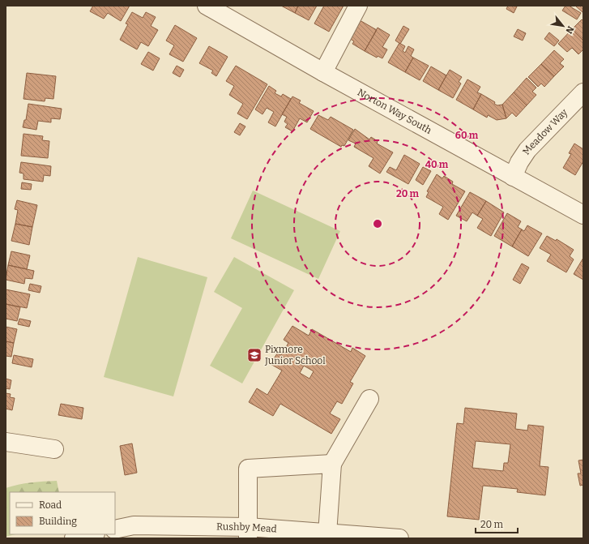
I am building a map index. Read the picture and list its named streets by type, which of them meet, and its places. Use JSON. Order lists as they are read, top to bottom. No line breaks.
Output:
{"streets":{"street":["Norton Way South","Meadow Way","Rushby Mead"]},"crossings":[["Norton Way South","Meadow Way"]],"places":{"school or university":["Pixmore Junior School"]},"legend":["Road","Building"],"scale_bar":"20 m","north":"bottom right","rings":["60 m","40 m","20 m"]}
